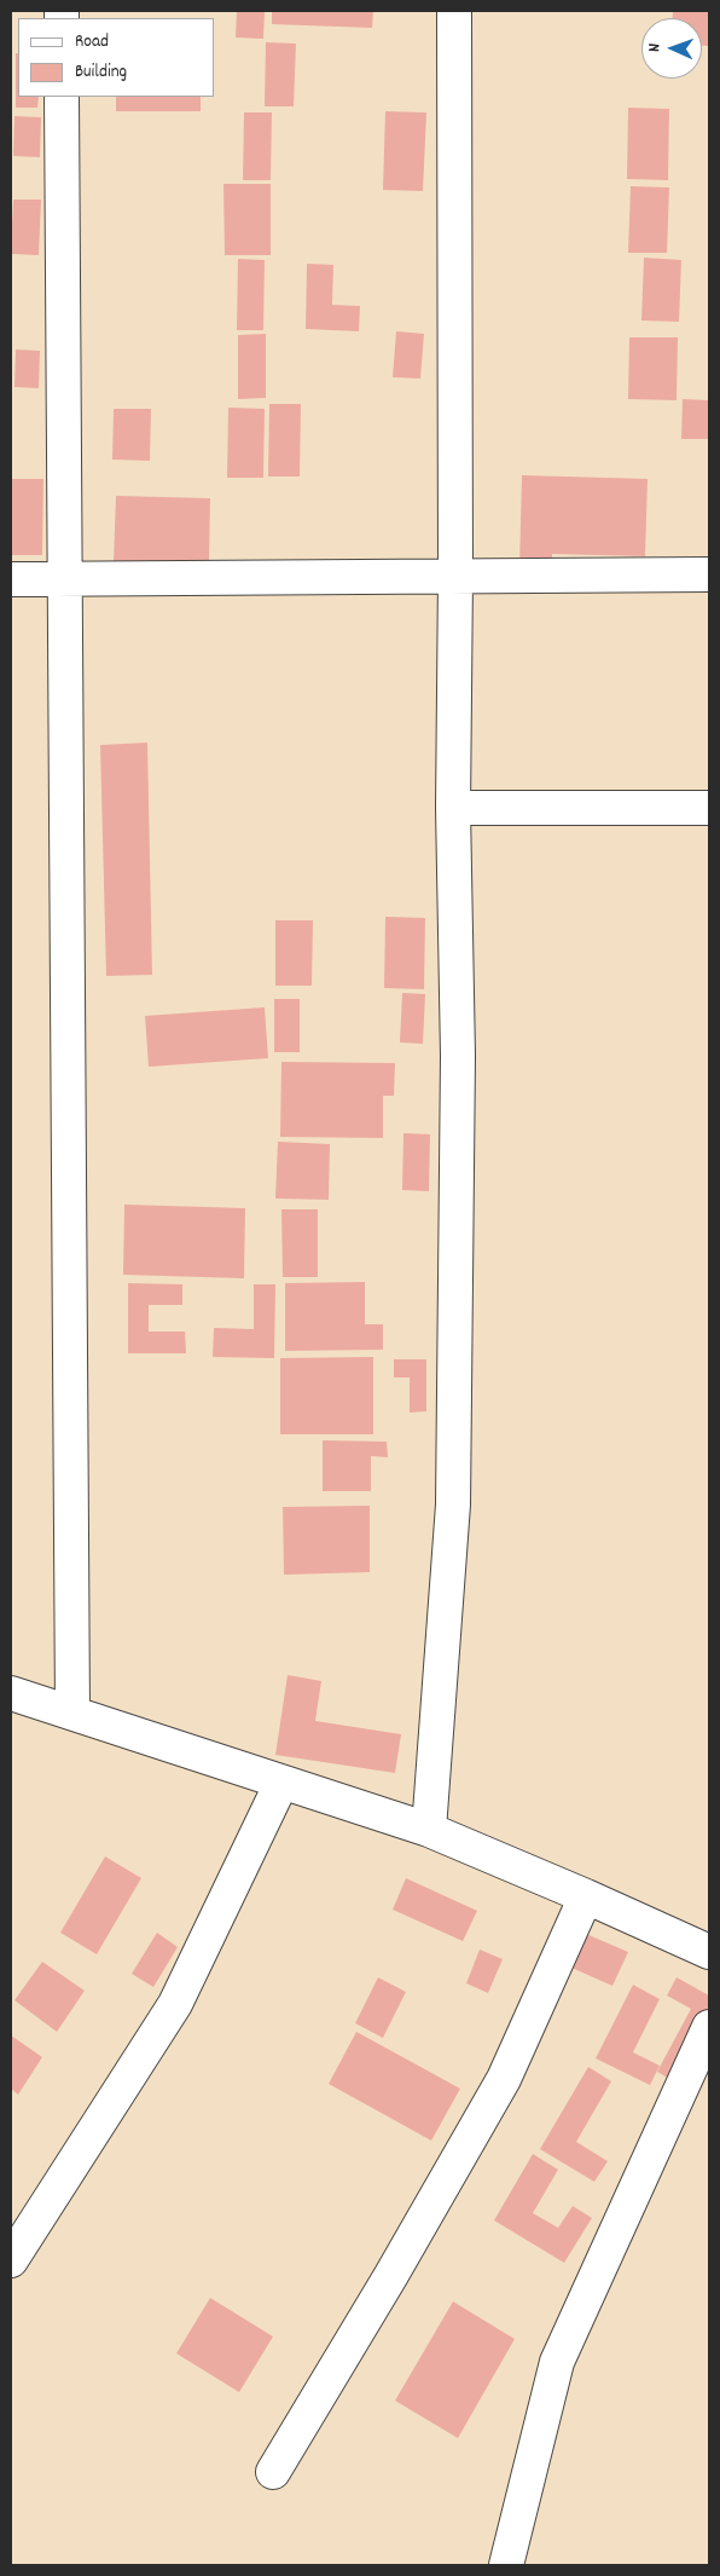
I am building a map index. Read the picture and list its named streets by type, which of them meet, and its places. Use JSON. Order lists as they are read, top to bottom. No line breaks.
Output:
{"legend":["Road","Building"],"north":"left"}
